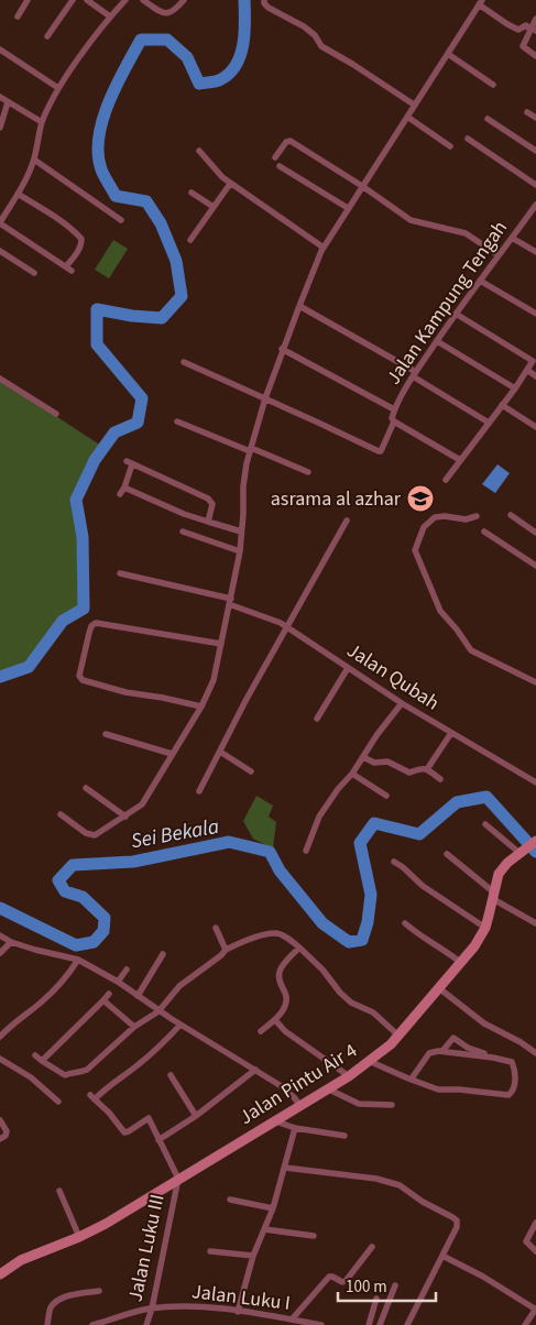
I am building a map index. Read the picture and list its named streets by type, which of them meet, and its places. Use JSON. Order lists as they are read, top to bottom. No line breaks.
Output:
{"streets":{"main road":["Jalan Pintu Air 4"],"street":["Jalan Kampung Tengah","Jalan Qubah","Jalan Luku III","Jalan Luku I"]},"crossings":[["Jalan Pintu Air 4","Jalan Luku III"],["Jalan Luku III","Jalan Luku I"]],"water":["Sei Bekala"],"places":{"school or university":["asrama al azhar"]},"scale_bar":"100 m"}
